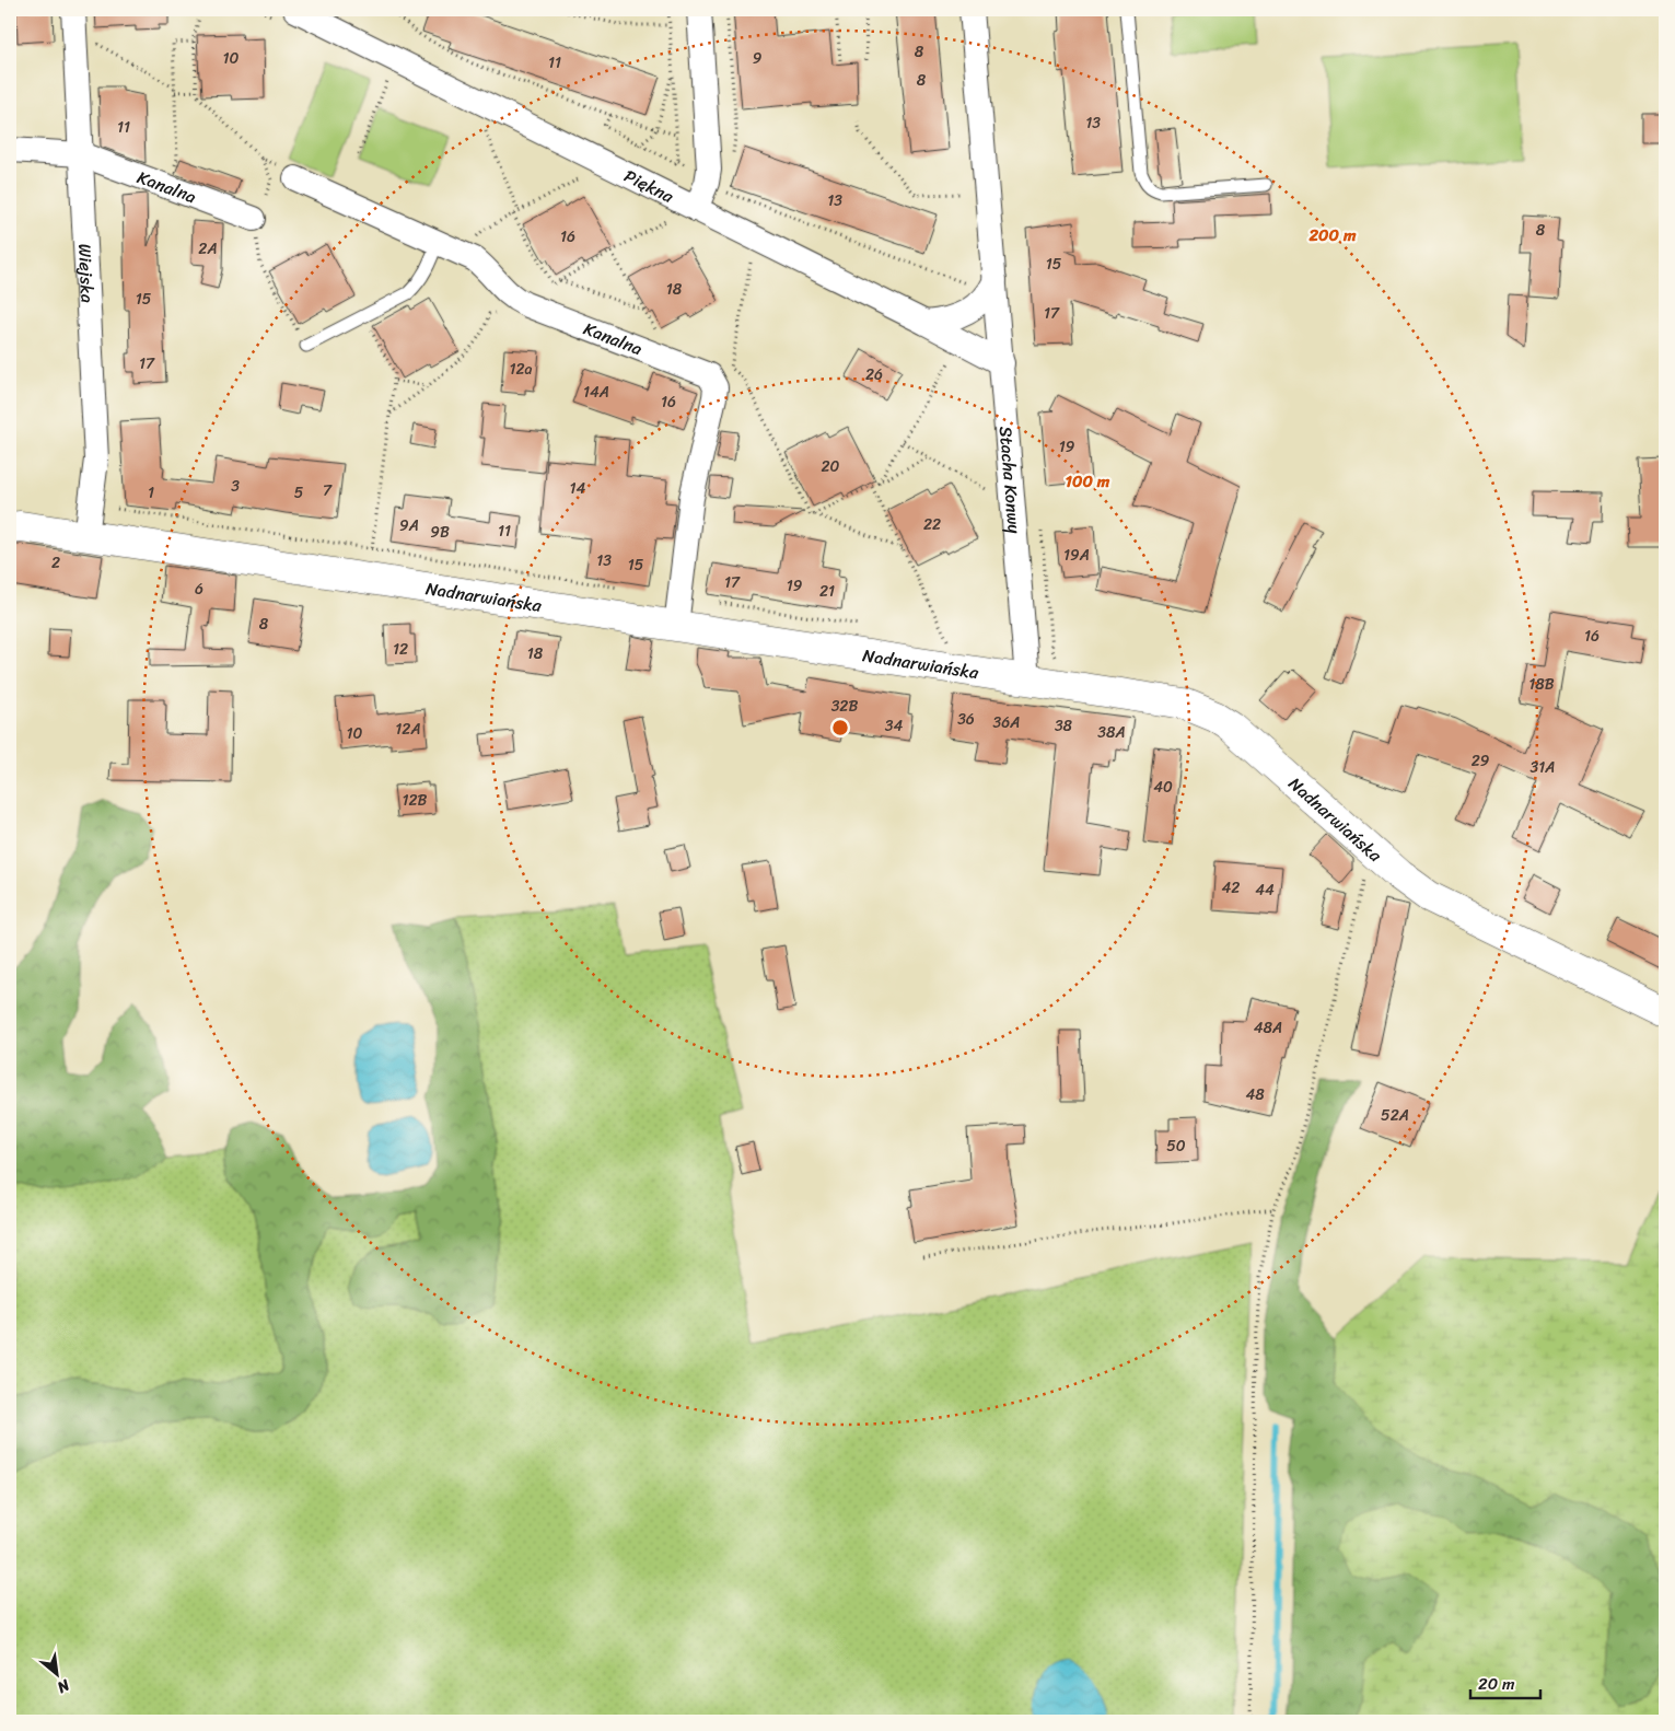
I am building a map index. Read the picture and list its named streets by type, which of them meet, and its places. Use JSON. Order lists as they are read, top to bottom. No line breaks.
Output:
{"streets":{"street":["Piękna","Kanalna","Wiejska","Stacha Konwy","Nadnarwiańska"]},"crossings":[["Piękna","Stacha Konwy"],["Kanalna","Wiejska"],["Kanalna","Nadnarwiańska"],["Wiejska","Nadnarwiańska"],["Stacha Konwy","Nadnarwiańska"]],"house_numbers":["8","10","9","11","8","13","11","13","8","16","2A","15","18","15","17","17","12a","26","14A","16","19","20","3","14","7","1","5","22","9A","11","9B","19A","13","2","15","17","19","6","21","8","16","12","18","18B","32B","36","36A","34","38","12A","38A","10","29","31A","40","12B","42","44","48A","48","52A","50"],"scale_bar":"20 m","north":"bottom right","rings":["200 m","100 m"]}
